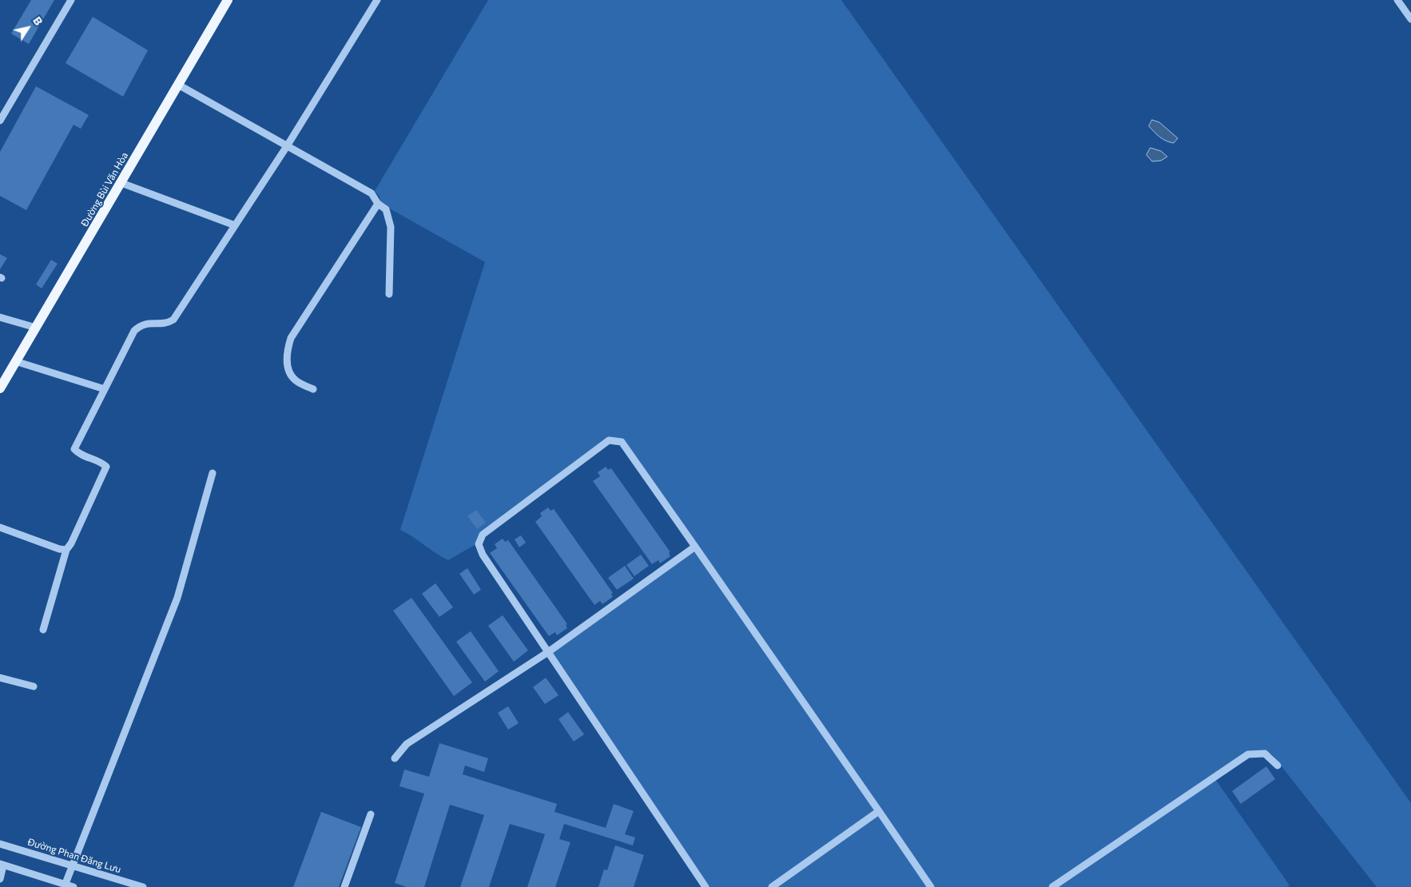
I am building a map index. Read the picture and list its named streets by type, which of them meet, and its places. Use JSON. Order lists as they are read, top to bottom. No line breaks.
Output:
{"streets":{"main road":["Đường Bùi Văn Hòa"],"street":["Đường Phan Đăng Lưu"]},"north":"top right"}
